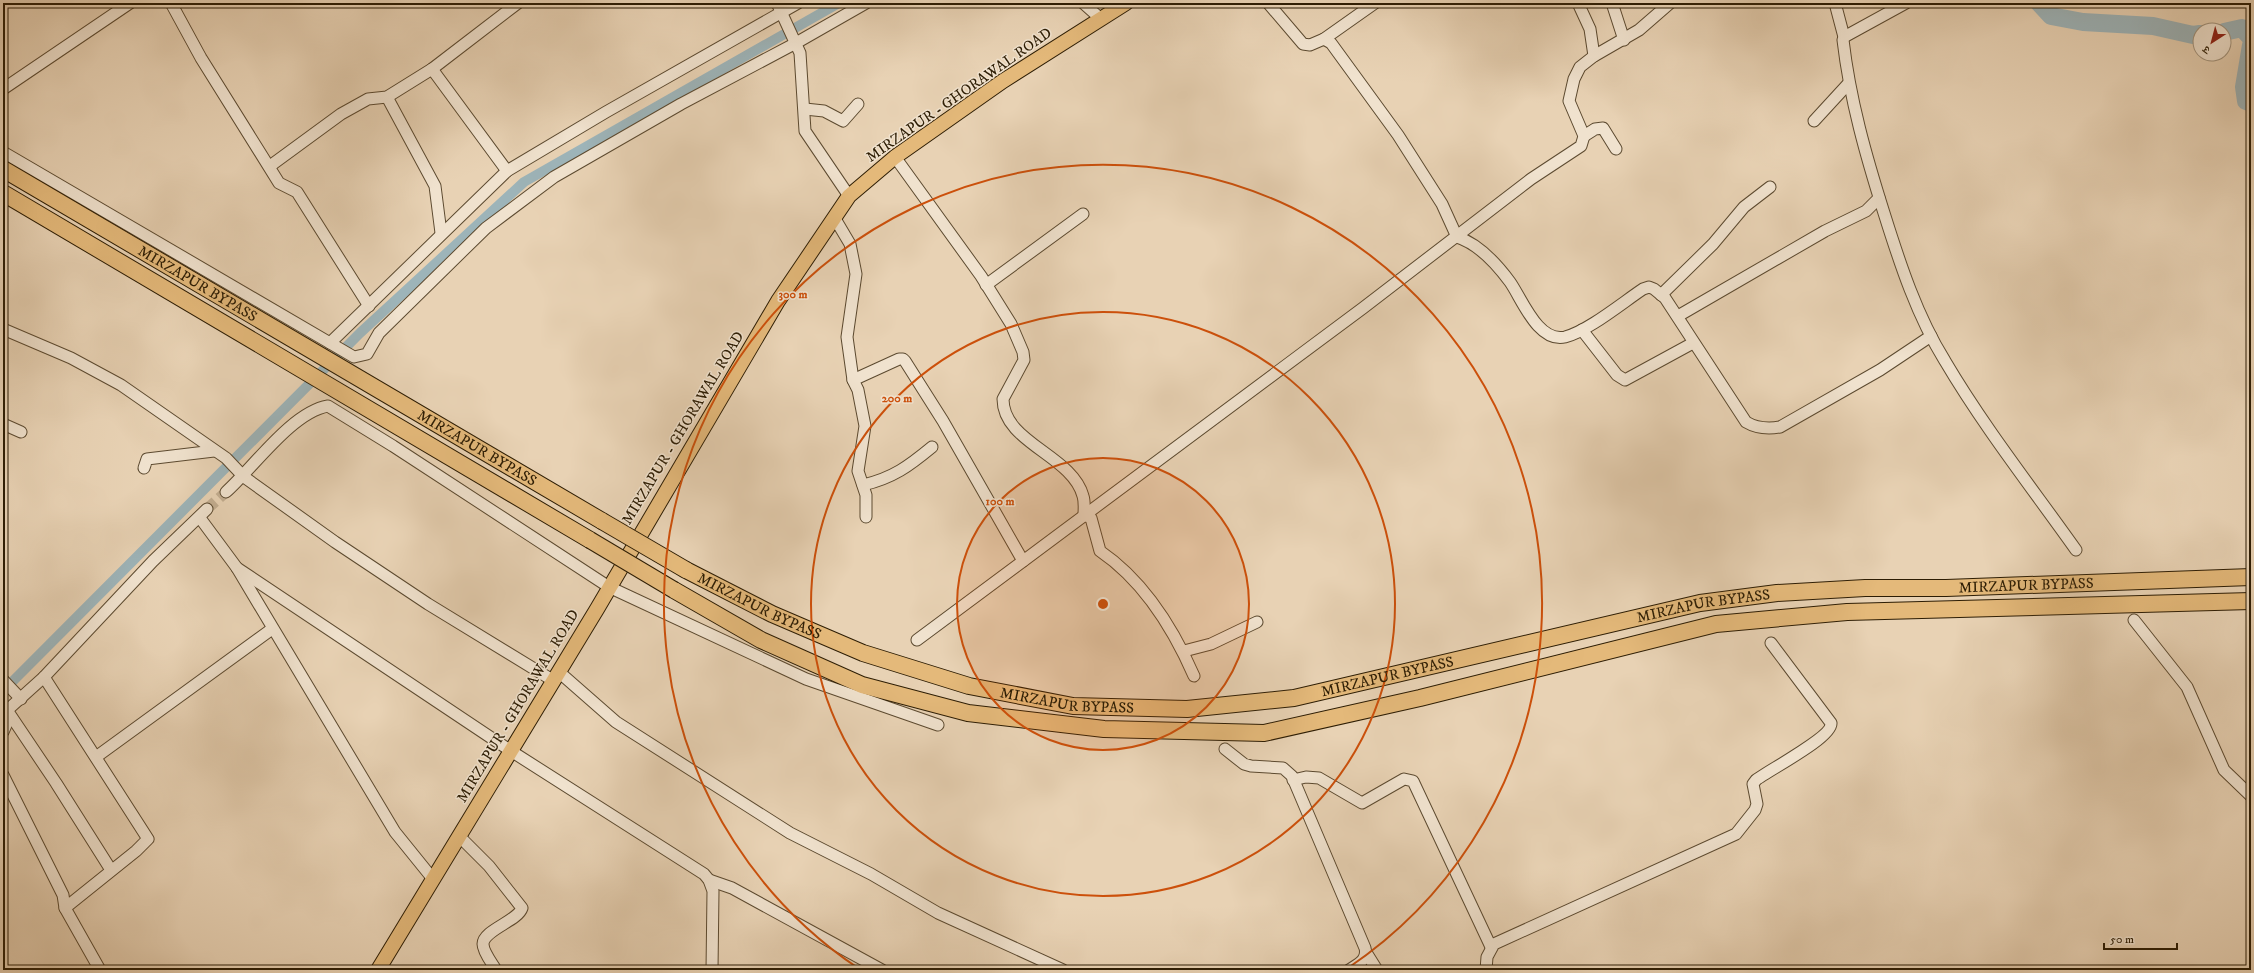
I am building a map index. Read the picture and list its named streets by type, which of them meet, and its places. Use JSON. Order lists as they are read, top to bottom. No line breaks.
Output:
{"streets":{"highway":["MIRZAPUR BYPASS"],"main road":["MIRZAPUR - GHORAWAL ROAD"]},"scale_bar":"50 m","north":"bottom left","rings":["300 m","200 m","100 m"]}
